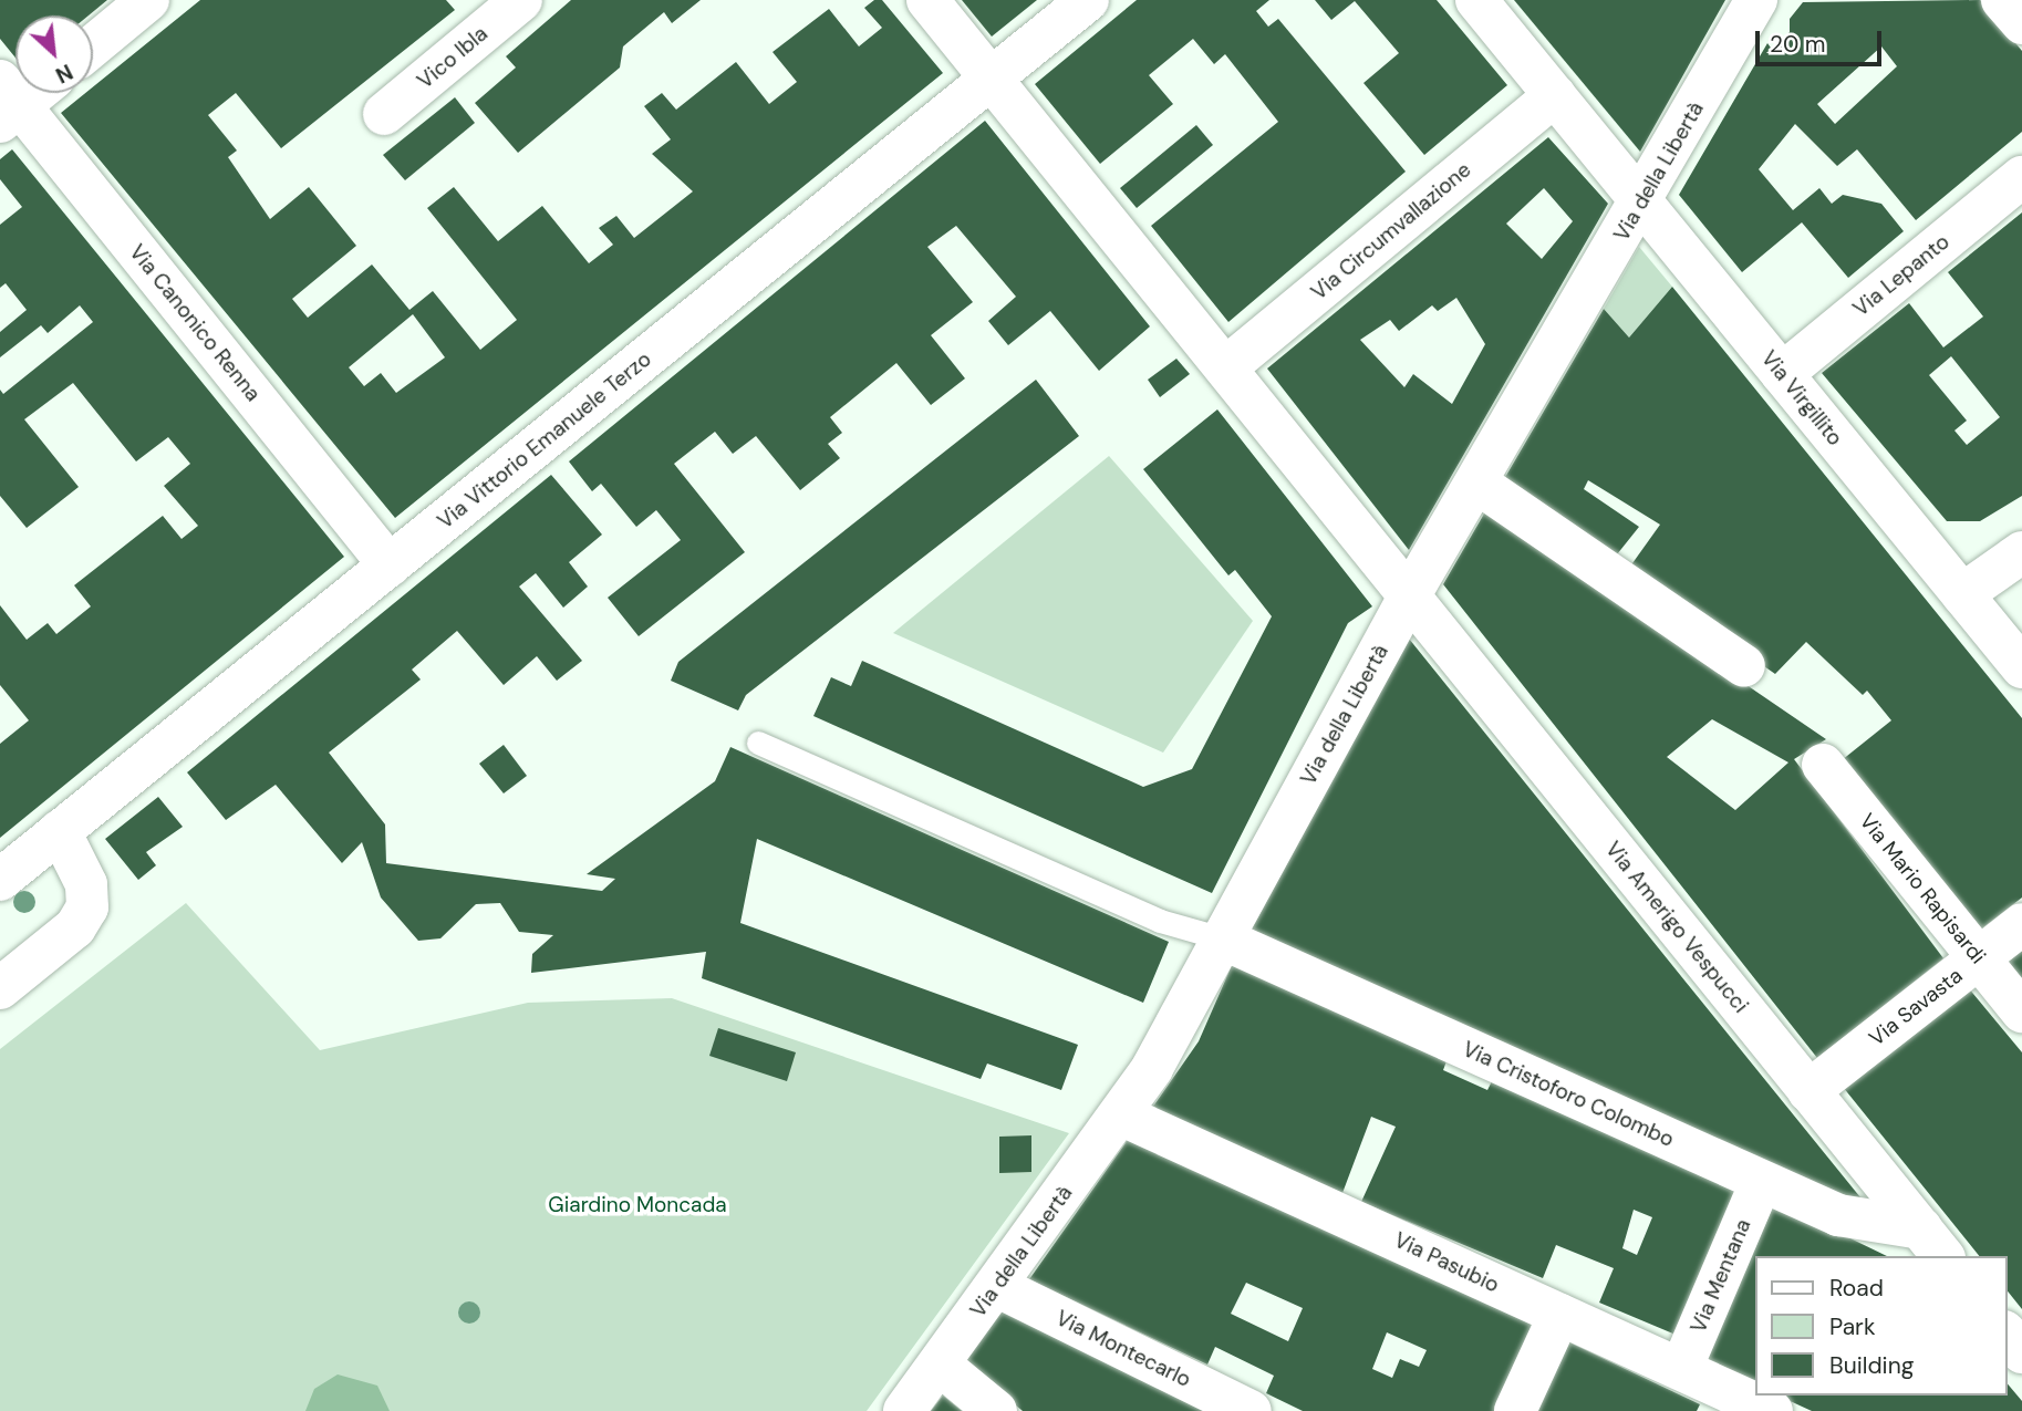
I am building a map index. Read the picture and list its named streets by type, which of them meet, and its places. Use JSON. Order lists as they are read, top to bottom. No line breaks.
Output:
{"streets":{"street":["Vico Ibla","Via della Libertà","Via Circumvallazione","Via Lepanto","Via Canonico Renna","Via Virgillito","Via Vittorio Emanuele Terzo","Via Mario Rapisardi","Via Amerigo Vespucci","Via Savasta","Via Cristoforo Colombo","Via Pasubio","Via Mentana","Via Montecarlo"]},"crossings":[["Via della Libertà","Via Virgillito"],["Via della Libertà","Via Amerigo Vespucci"],["Via della Libertà","Via Cristoforo Colombo"],["Via della Libertà","Via Pasubio"],["Via della Libertà","Via Montecarlo"],["Via Lepanto","Via Virgillito"],["Via Canonico Renna","Via Vittorio Emanuele Terzo"],["Via Mario Rapisardi","Via Savasta"],["Via Amerigo Vespucci","Via Savasta"],["Via Amerigo Vespucci","Via Cristoforo Colombo"],["Via Cristoforo Colombo","Via Mentana"],["Via Pasubio","Via Mentana"]],"parks":["Giardino Moncada"],"legend":["Road","Park","Building"],"scale_bar":"20 m","north":"bottom right"}
